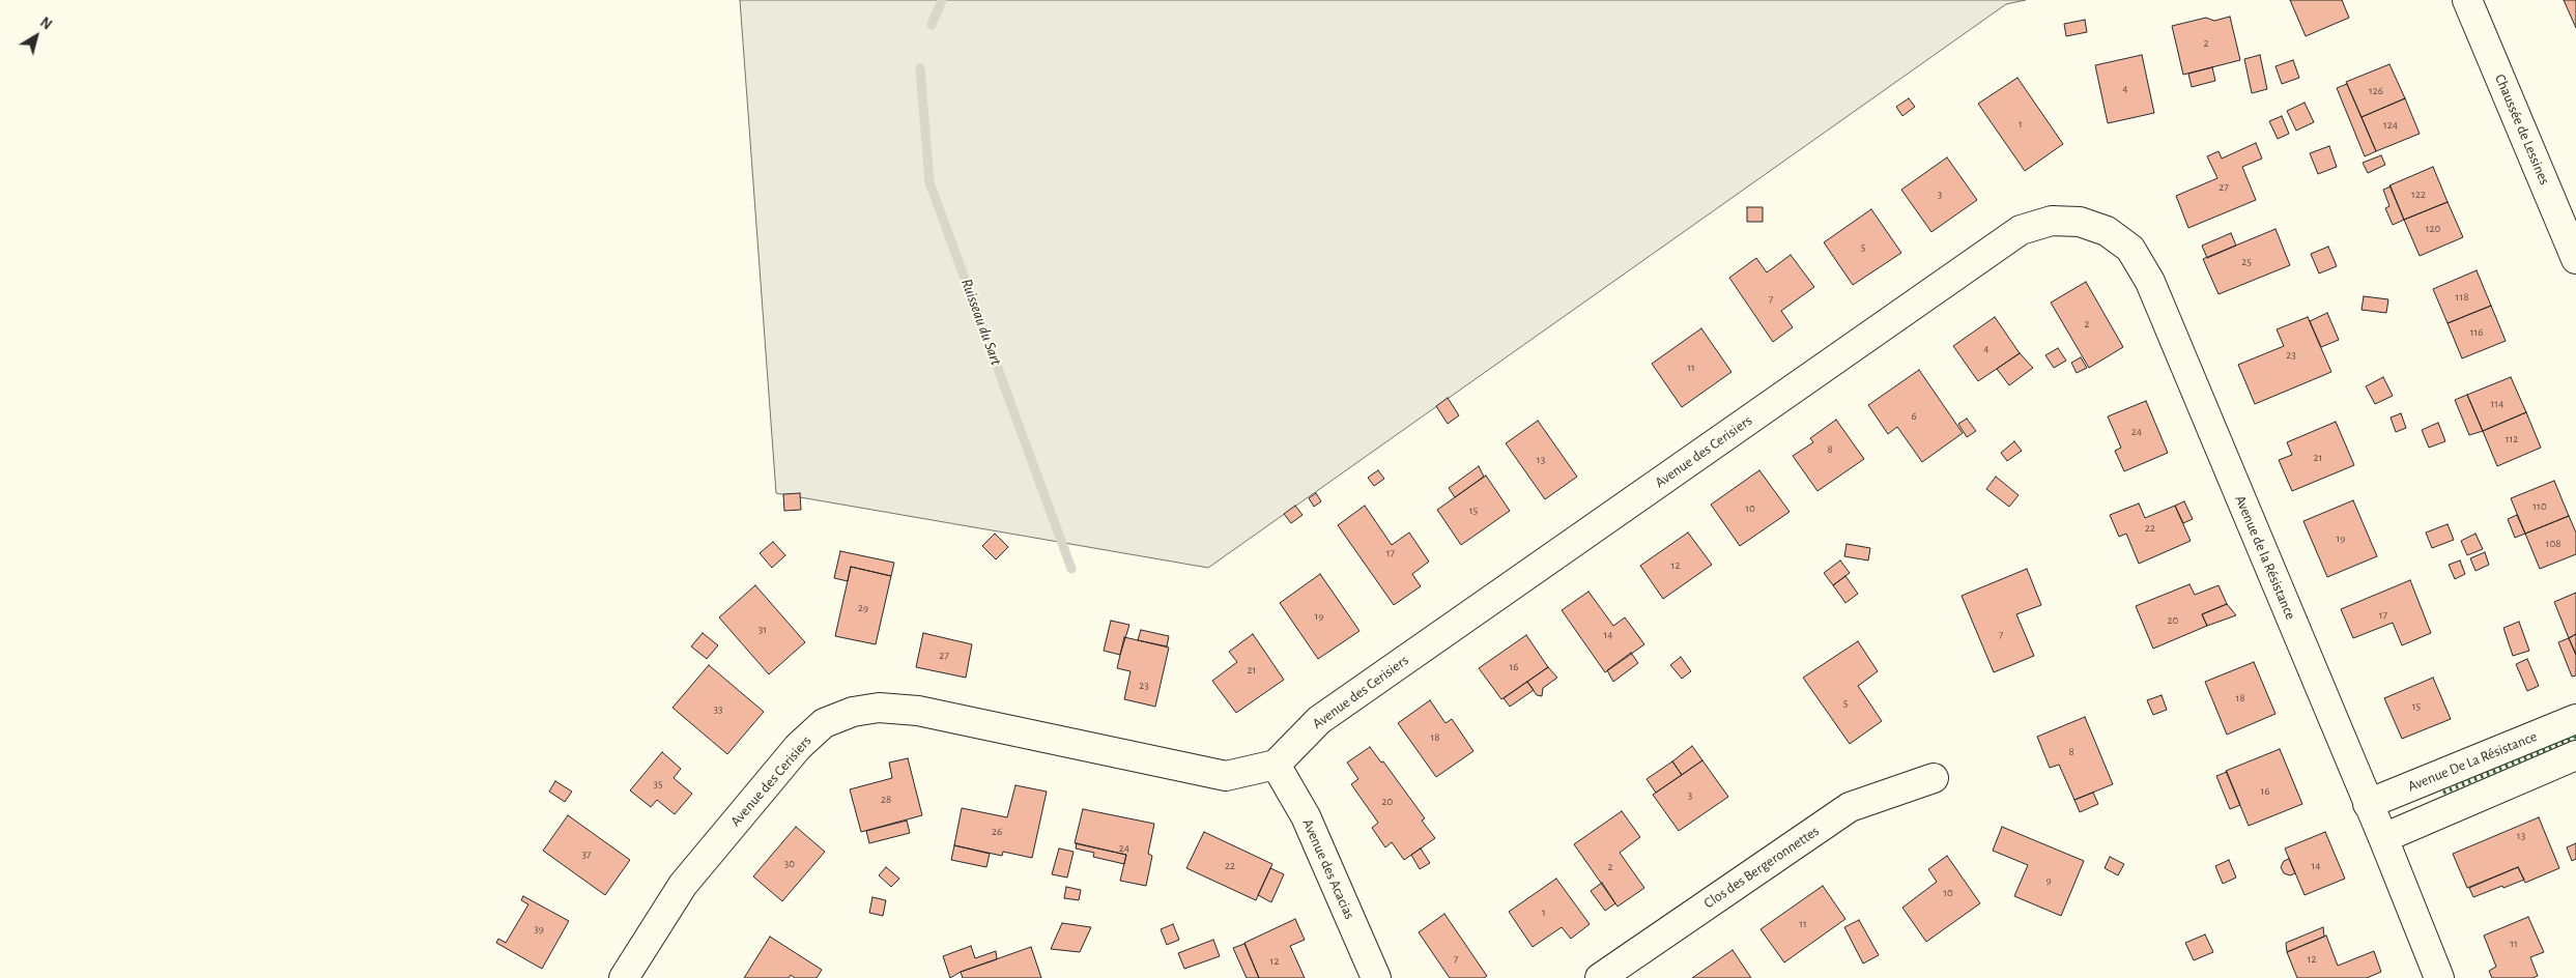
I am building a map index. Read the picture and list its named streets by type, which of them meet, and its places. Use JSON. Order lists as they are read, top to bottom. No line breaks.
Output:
{"streets":{"street":["Chaussée de Lessines","Avenue des Cerisiers","Avenue de la Résistance","Avenue De La Résistance","Clos des Bergeronnettes","Avenue des Acacias"]},"crossings":[["Avenue des Cerisiers","Avenue de la Résistance"],["Avenue des Cerisiers","Avenue des Acacias"],["Avenue de la Résistance","Avenue De La Résistance"]],"water":["Ruisseau du Sart"],"house_numbers":["2","4","126","1","124","27","3","122","120","5","25","118","7","2","116","4","23","11","114","6","24","112","8","21","13","110","10","15","22","19","108","17","12","29","17","19","20","31","14","7","27","16","21","23","18","5","15","33","18","8","35","16","3","28","20","26","13","24","37","30","22","14","2","9","10","1","11","39","11","7","12","12"],"north":"top right"}
